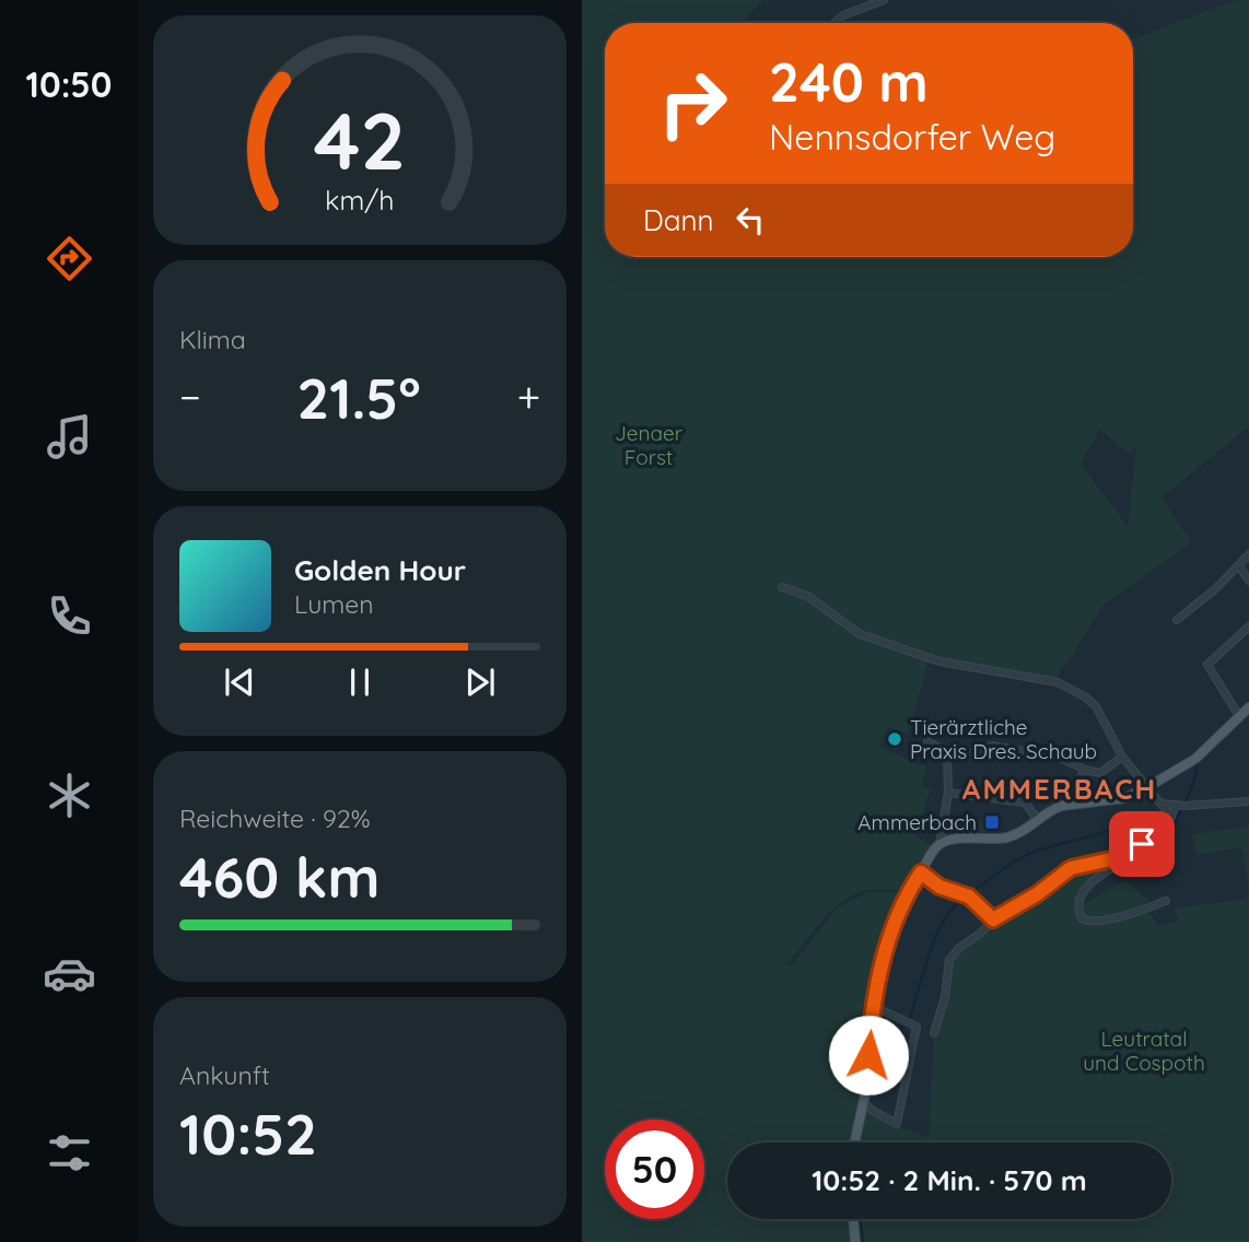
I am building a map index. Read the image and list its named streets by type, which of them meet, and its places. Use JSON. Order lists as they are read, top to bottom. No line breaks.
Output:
{"districts":["AMMERBACH"],"parks":["Jenaer Forst","Leutratal und Cospoth"],"places":{"other":["Tierärztliche Praxis Dres. Schaub"],"transit":["Ammerbach"]},"page":{"tabs":"10:50","turn":["240 m","Nennsdorfer Weg"],"then":"Dann","tile":["Klima",["Reichweite · 92%","460 km"],["Ankunft","10:52"]],"heat":["−","21.5°","+"],"song":["Golden Hour","Lumen"],"limit":"50","trip":"10:52 · 2 Min. · 570 m","gauge":["42","km/h"]}}
